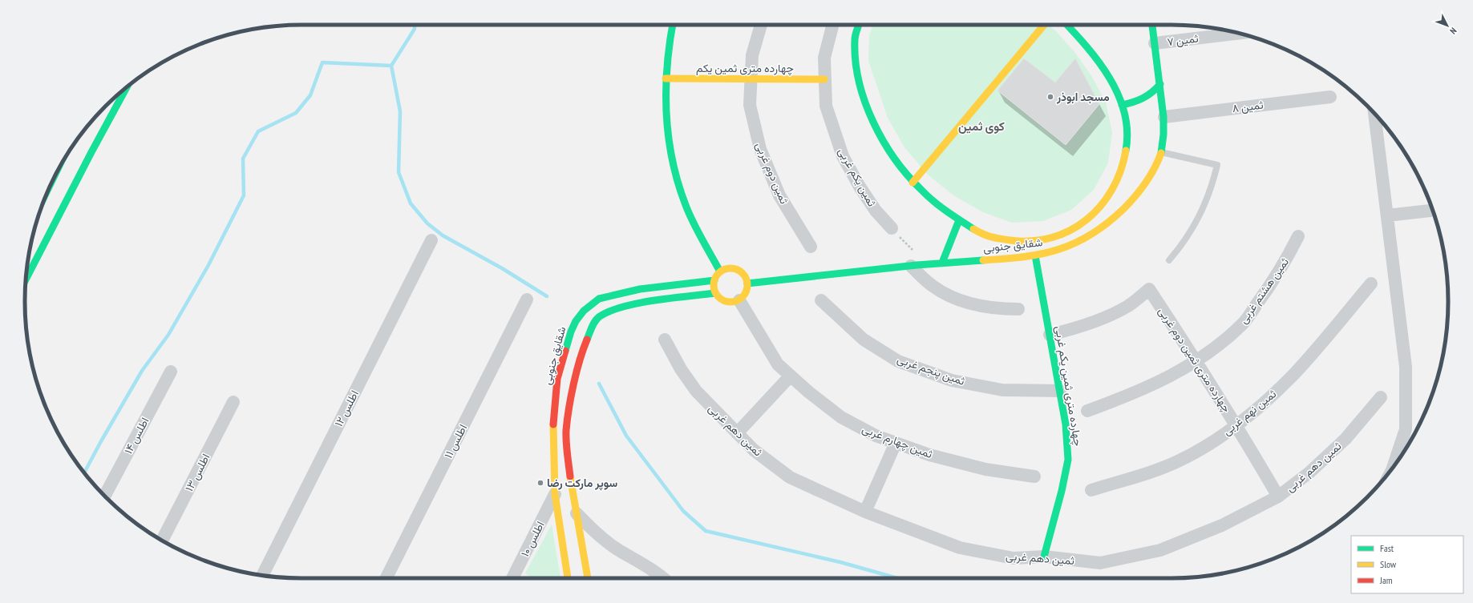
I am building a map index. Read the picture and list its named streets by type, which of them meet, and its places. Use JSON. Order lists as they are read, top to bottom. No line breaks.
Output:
{"streets":{"street":["ثمین ۷","چهارده متری ثمین یکم","ثمین ۸","ثمین دوم غربی","ثمین یکم غربی","شقایق جنوبی","ثمین هشتم غربی","چهارده متری ثمین دوم غربی","ثمین پنجم غربی","چهارده متری ثمین یکم غربی","اطلس ۱۲","ثمین نهم غربی","ثمین دهم غربی","اطلس ۱۴","اطلس ۱۱","ثمین چهارم غربی","اطلس ۱۳","اطلس ۱۰"]},"crossings":[["ثمین ۷","شقایق جنوبی"],["چهارده متری ثمین یکم","ثمین دوم غربی"],["چهارده متری ثمین یکم","ثمین یکم غربی"],["ثمین ۸","شقایق جنوبی"],["شقایق جنوبی","چهارده متری ثمین یکم غربی"],["شقایق جنوبی","ثمین چهارم غربی"],["شقایق جنوبی","اطلس ۱۰"],["ثمین هشتم غربی","چهارده متری ثمین دوم غربی"],["چهارده متری ثمین دوم غربی","چهارده متری ثمین یکم غربی"],["چهارده متری ثمین دوم غربی","ثمین نهم غربی"],["چهارده متری ثمین دوم غربی","ثمین دهم غربی"],["ثمین پنجم غربی","چهارده متری ثمین یکم غربی"],["چهارده متری ثمین یکم غربی","ثمین دهم غربی"]],"districts":["کوی ثمین"],"places":["مسجد ابوذر","سوپر مارکت رضا"],"legend":["Fast","Slow","Jam"],"north":"bottom right"}
